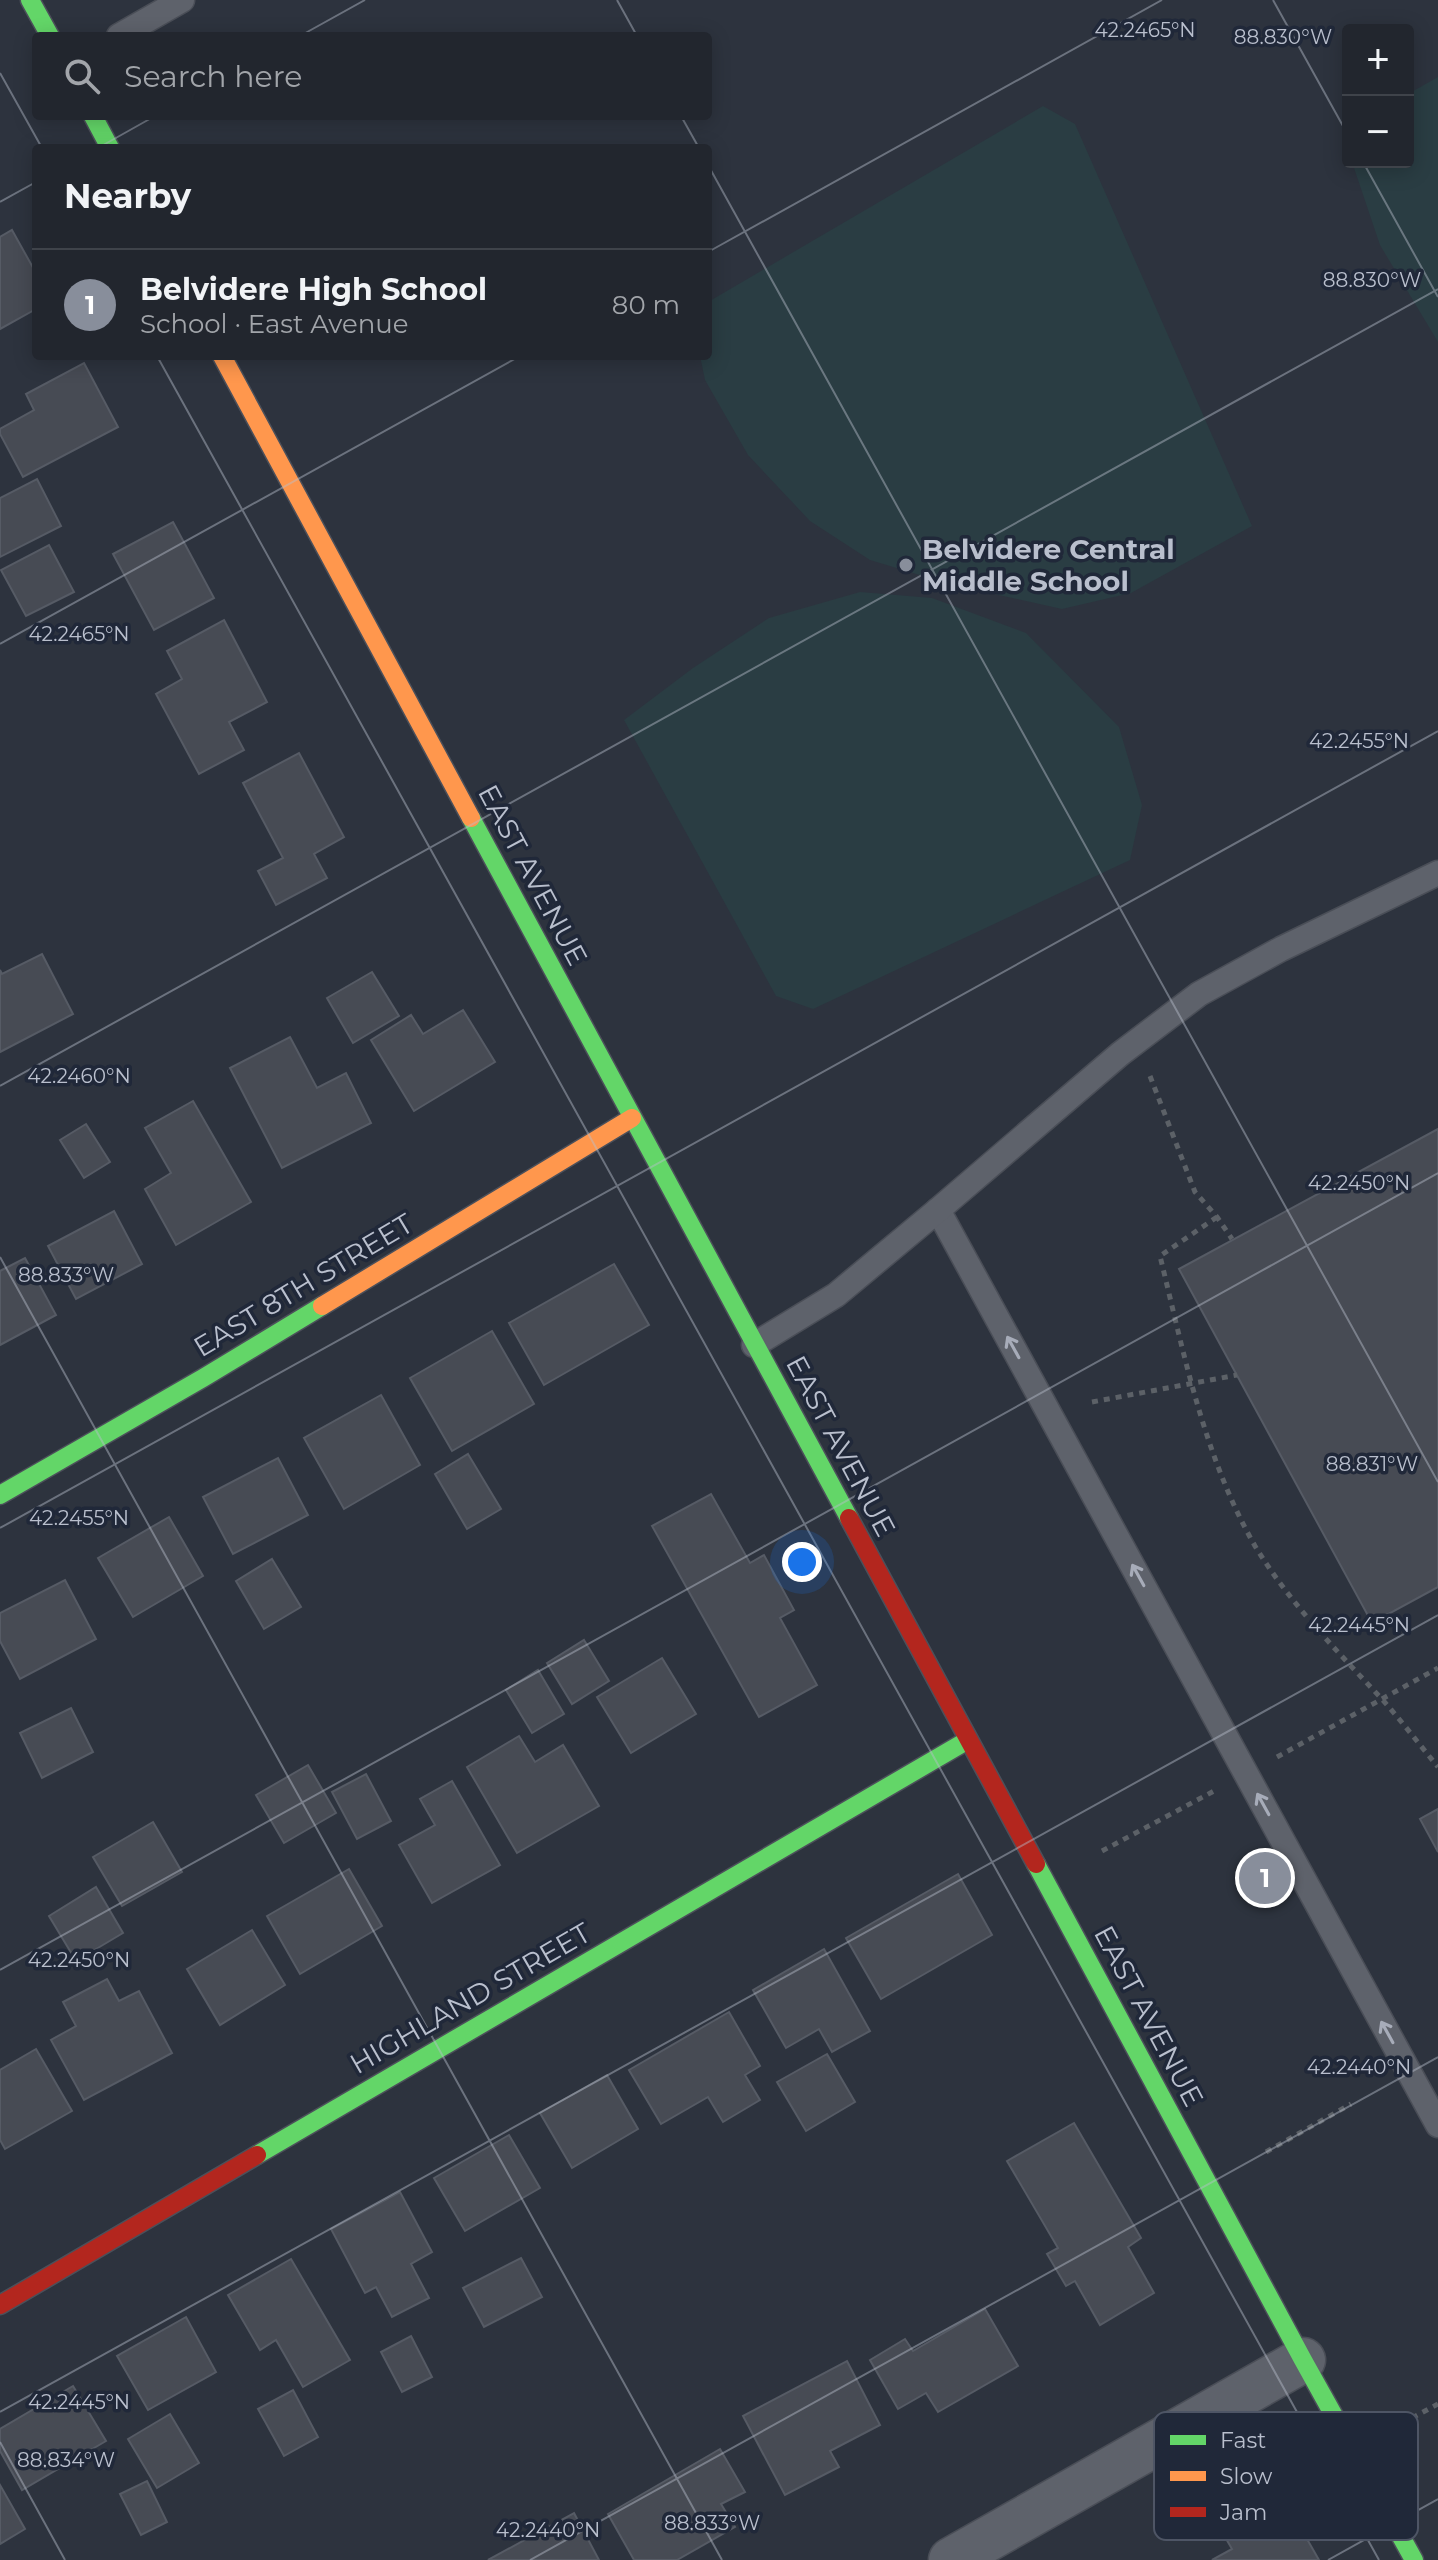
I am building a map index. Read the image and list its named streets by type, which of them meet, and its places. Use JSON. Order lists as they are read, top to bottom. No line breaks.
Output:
{"streets":{"street":["EAST AVENUE","EAST 8TH STREET","HIGHLAND STREET"]},"crossings":[["EAST AVENUE","EAST 8TH STREET"],["EAST AVENUE","HIGHLAND STREET"]],"places":["Belvidere Central Middle School"],"legend":["Fast","Slow","Jam"],"page":{"map_buttons":["+","−"],"search":"Search here","heading":"Nearby","list":[{"mark":"1","name":"Belvidere High School","note":"School · East Avenue","value":"80 m"}],"pins":"1"},"coordinates":["42.2465°N","88.830°W","42.2455°N","42.2460°N","42.2450°N","88.833°W","88.831°W","42.2445°N","42.2440°N","88.834°W"]}
